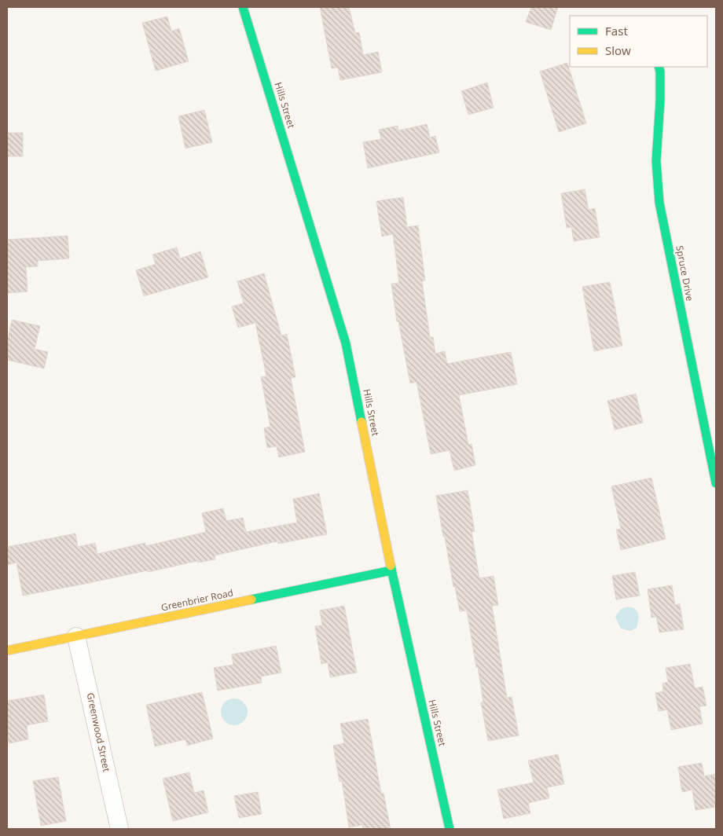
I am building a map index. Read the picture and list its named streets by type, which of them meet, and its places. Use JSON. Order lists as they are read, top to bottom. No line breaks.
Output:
{"streets":{"street":["Hills Street","Spruce Drive","Greenbrier Road","Greenwood Street"]},"crossings":[["Hills Street","Greenbrier Road"],["Greenbrier Road","Greenwood Street"]],"legend":["Fast","Slow"]}
